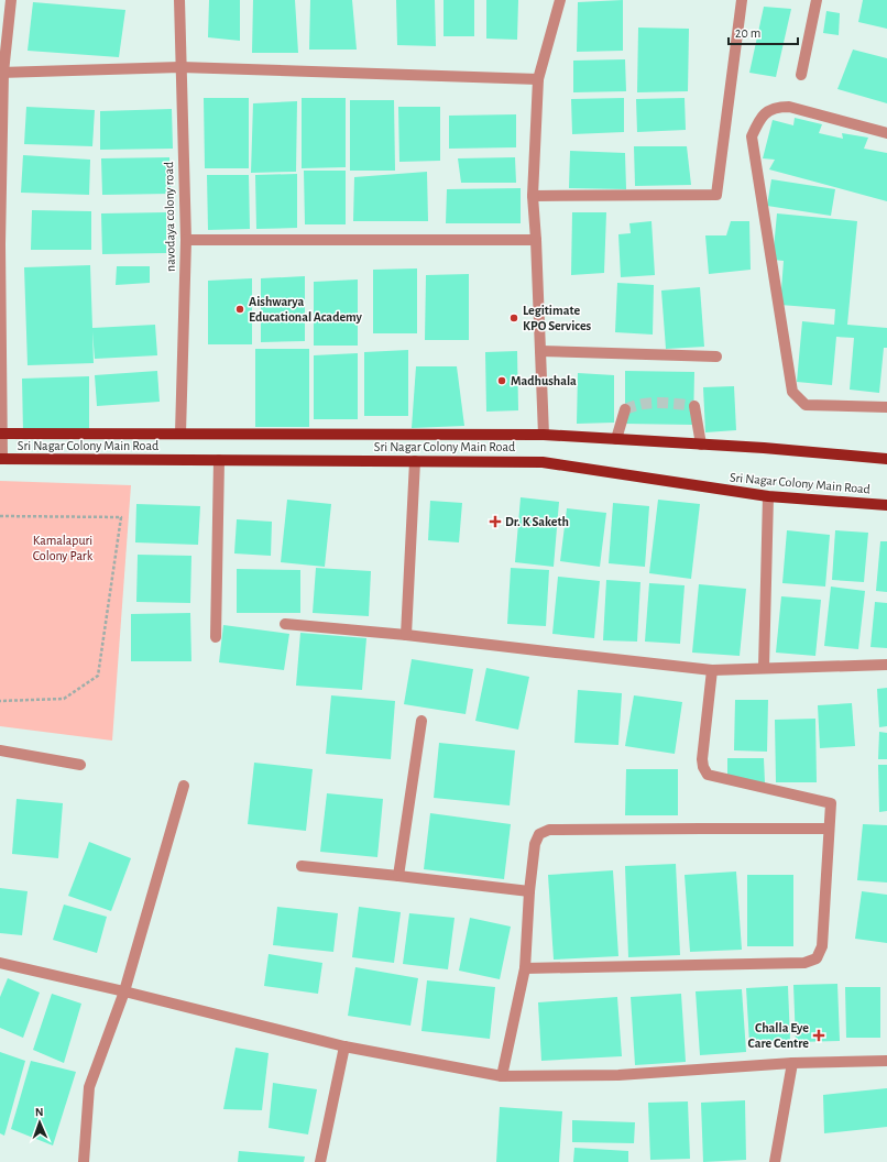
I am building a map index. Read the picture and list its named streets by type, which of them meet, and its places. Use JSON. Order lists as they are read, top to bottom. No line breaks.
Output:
{"streets":{"main road":["Sri Nagar Colony Main Road"],"street":["navodaya colony road"]},"crossings":[["navodaya colony road","Sri Nagar Colony Main Road"]],"parks":["Kamalapuri Colony Park"],"places":{"other":["Aishwarya Educational Academy","Legitimate KPO Services","Madhushala"],"health":["Dr. K Saketh","Challa Eye Care Centre"]},"scale_bar":"20 m","north":"top"}
